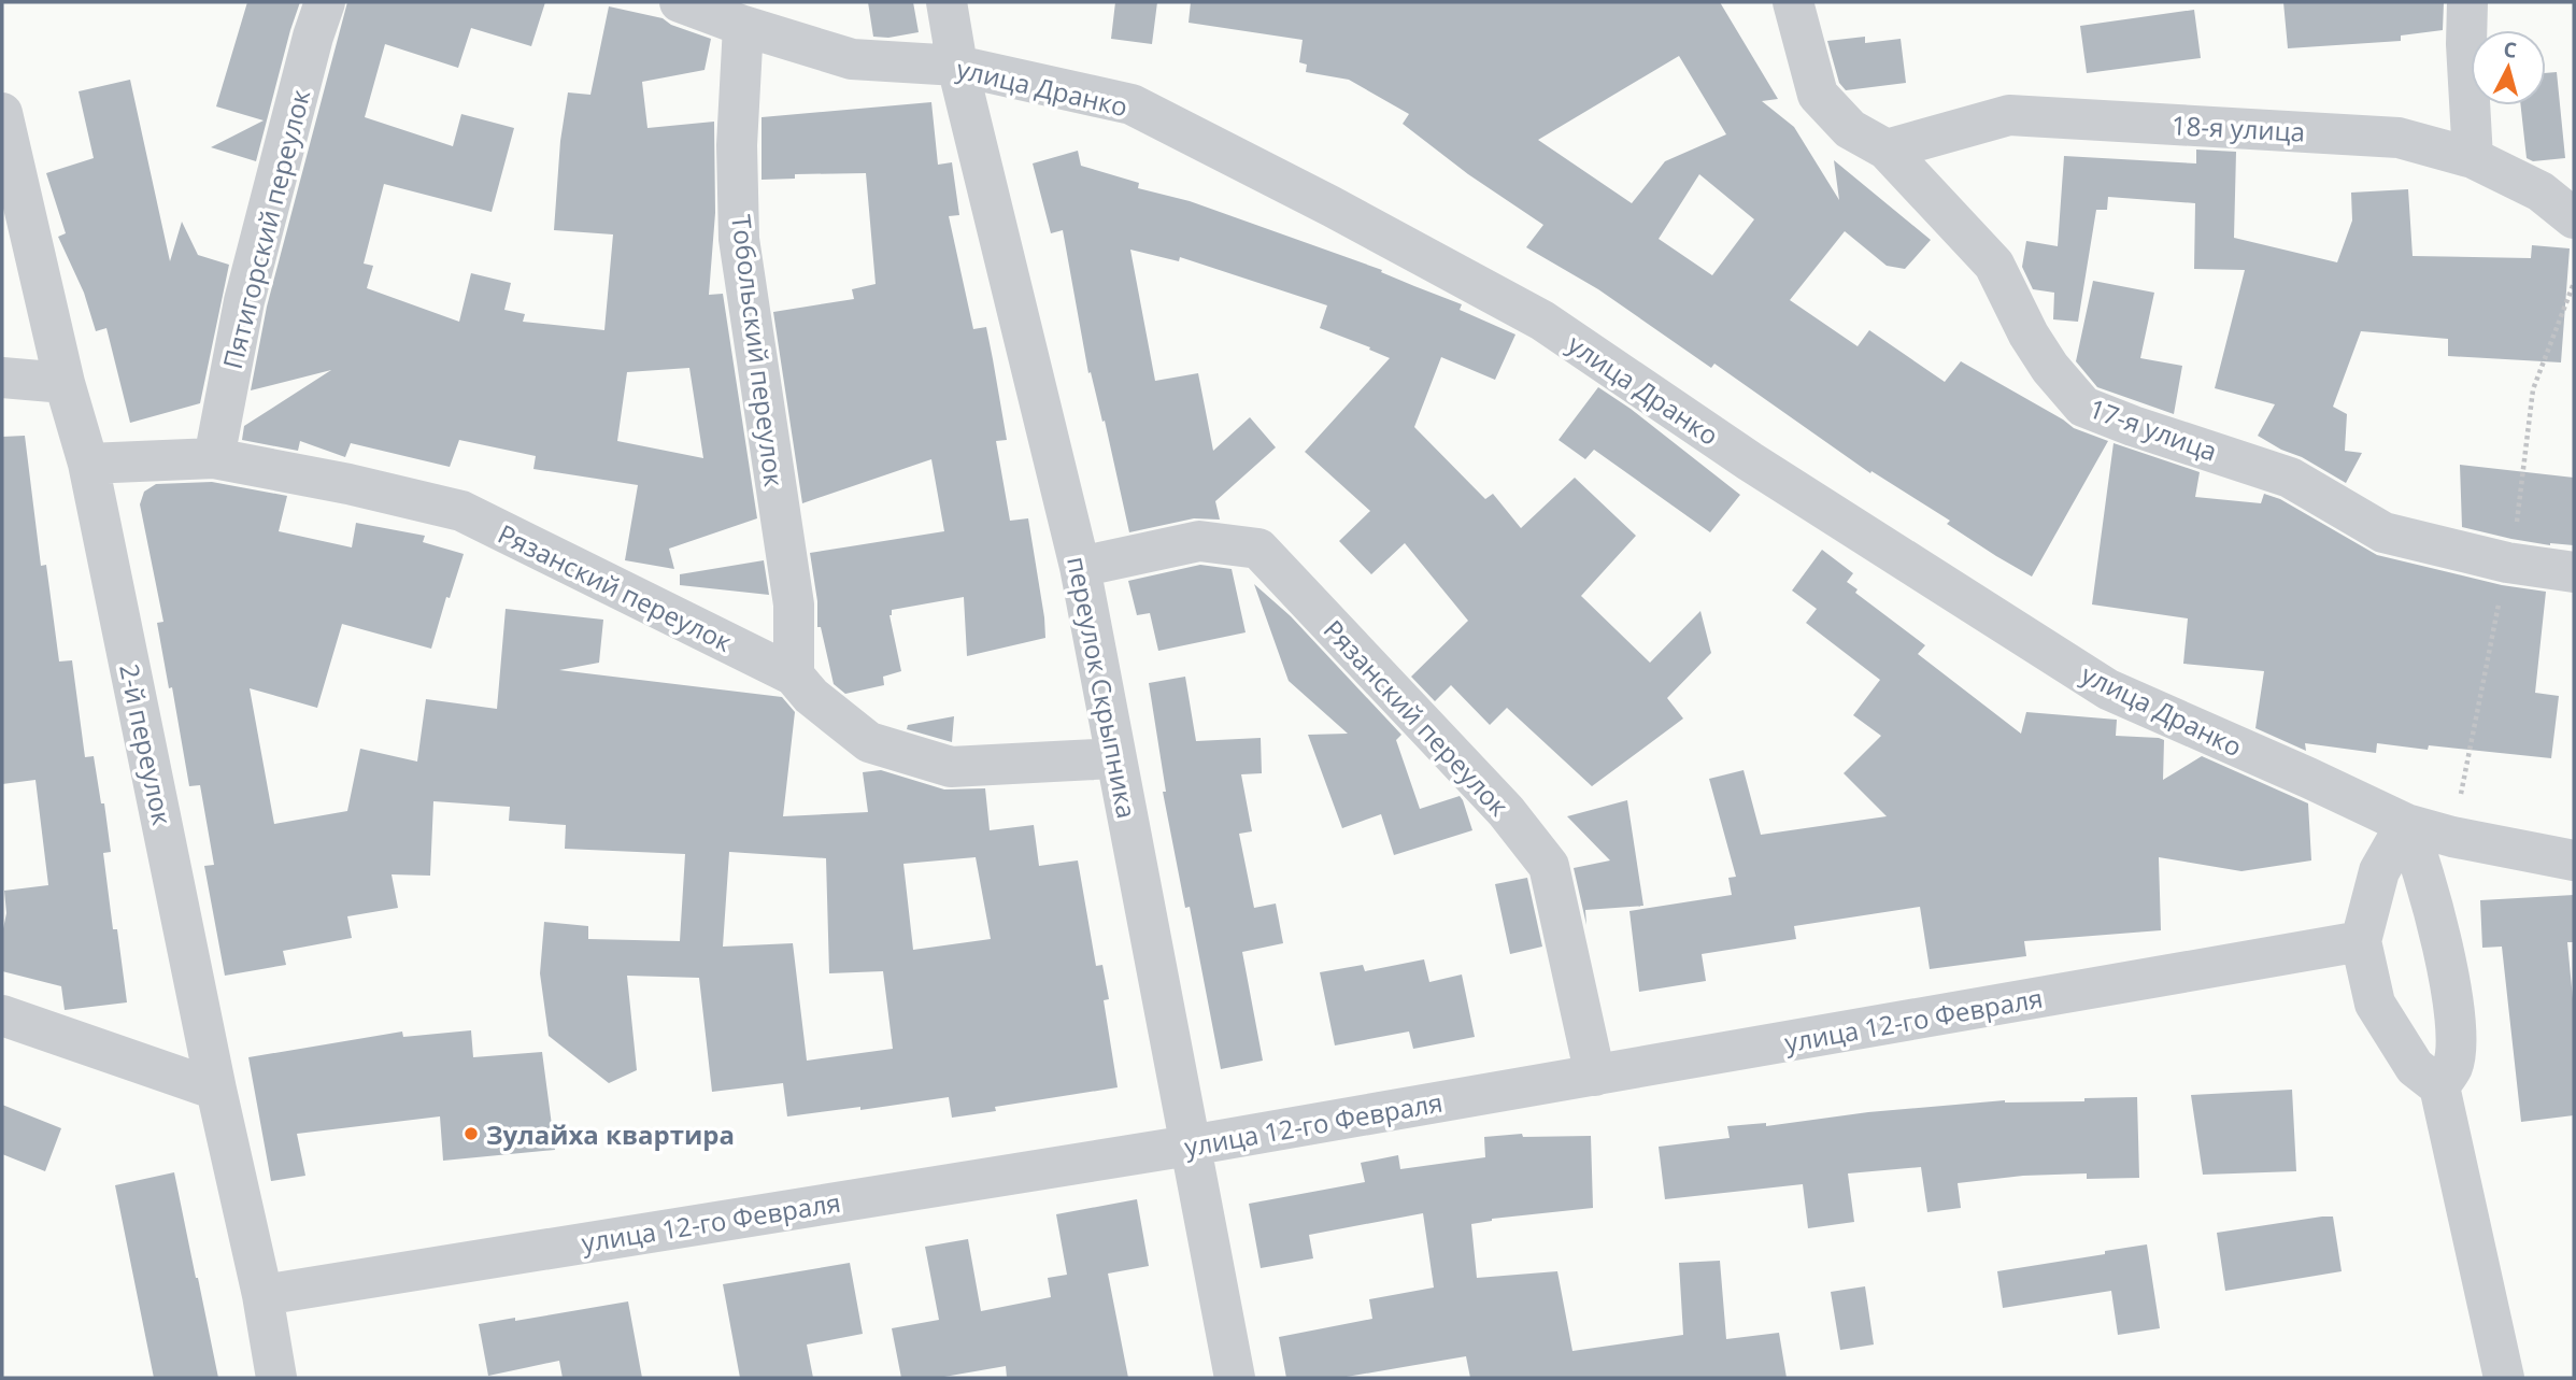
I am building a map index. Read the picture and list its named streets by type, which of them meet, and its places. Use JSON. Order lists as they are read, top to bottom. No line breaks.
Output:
{"streets":{"street":["улица Дранко","18-я улица","Пятигорский переулок","Тобольский переулок","17-я улица","Рязанский переулок","переулок Скрыпника","2-й переулок","улица 12-го Февраля"]},"crossings":[["улица Дранко","Тобольский переулок"],["улица Дранко","переулок Скрыпника"],["18-я улица","17-я улица"],["Пятигорский переулок","Рязанский переулок"],["Тобольский переулок","Рязанский переулок"],["Рязанский переулок","переулок Скрыпника"],["Рязанский переулок","2-й переулок"],["Рязанский переулок","улица 12-го Февраля"],["переулок Скрыпника","улица 12-го Февраля"],["2-й переулок","улица 12-го Февраля"]],"places":["Зулайха квартира"],"north":"top"}
